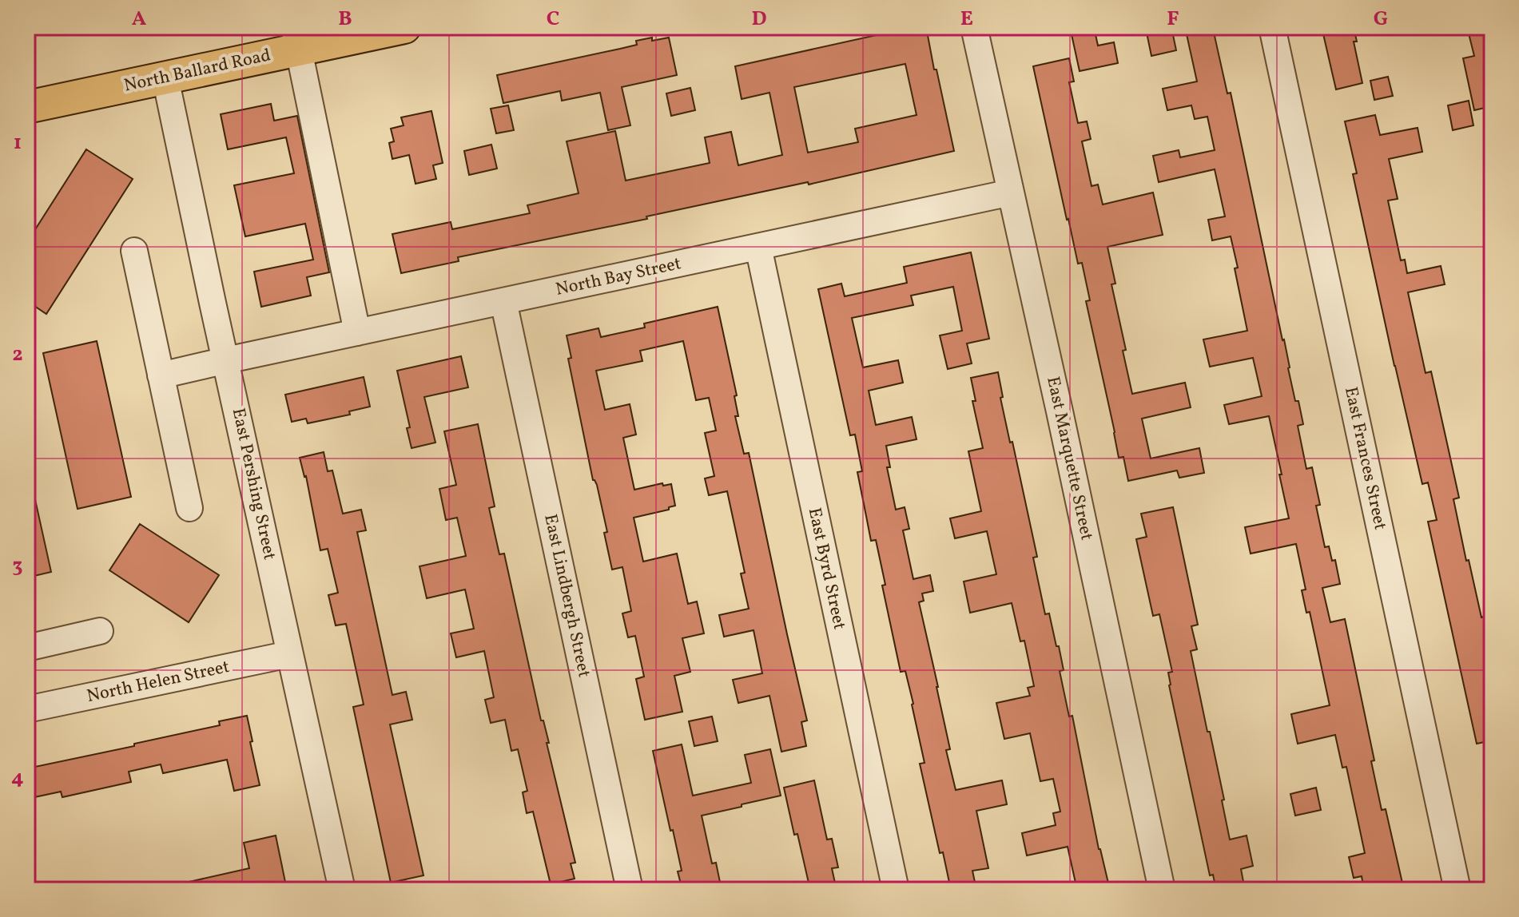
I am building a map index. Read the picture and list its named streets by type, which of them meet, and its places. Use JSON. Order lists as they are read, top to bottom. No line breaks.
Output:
{"streets":{"main road":["North Ballard Road"],"street":["North Bay Street","East Marquette Street","East Frances Street","East Pershing Street","East Byrd Street","East Lindbergh Street","North Helen Street"]},"crossings":[["North Ballard Road","East Pershing Street"],["North Bay Street","East Marquette Street"],["North Bay Street","East Pershing Street"],["North Bay Street","East Byrd Street"],["North Bay Street","East Lindbergh Street"],["East Pershing Street","North Helen Street"]],"grid":{"columns":["A","B","C","D","E","F","G"],"rows":["1","2","3","4"]}}
